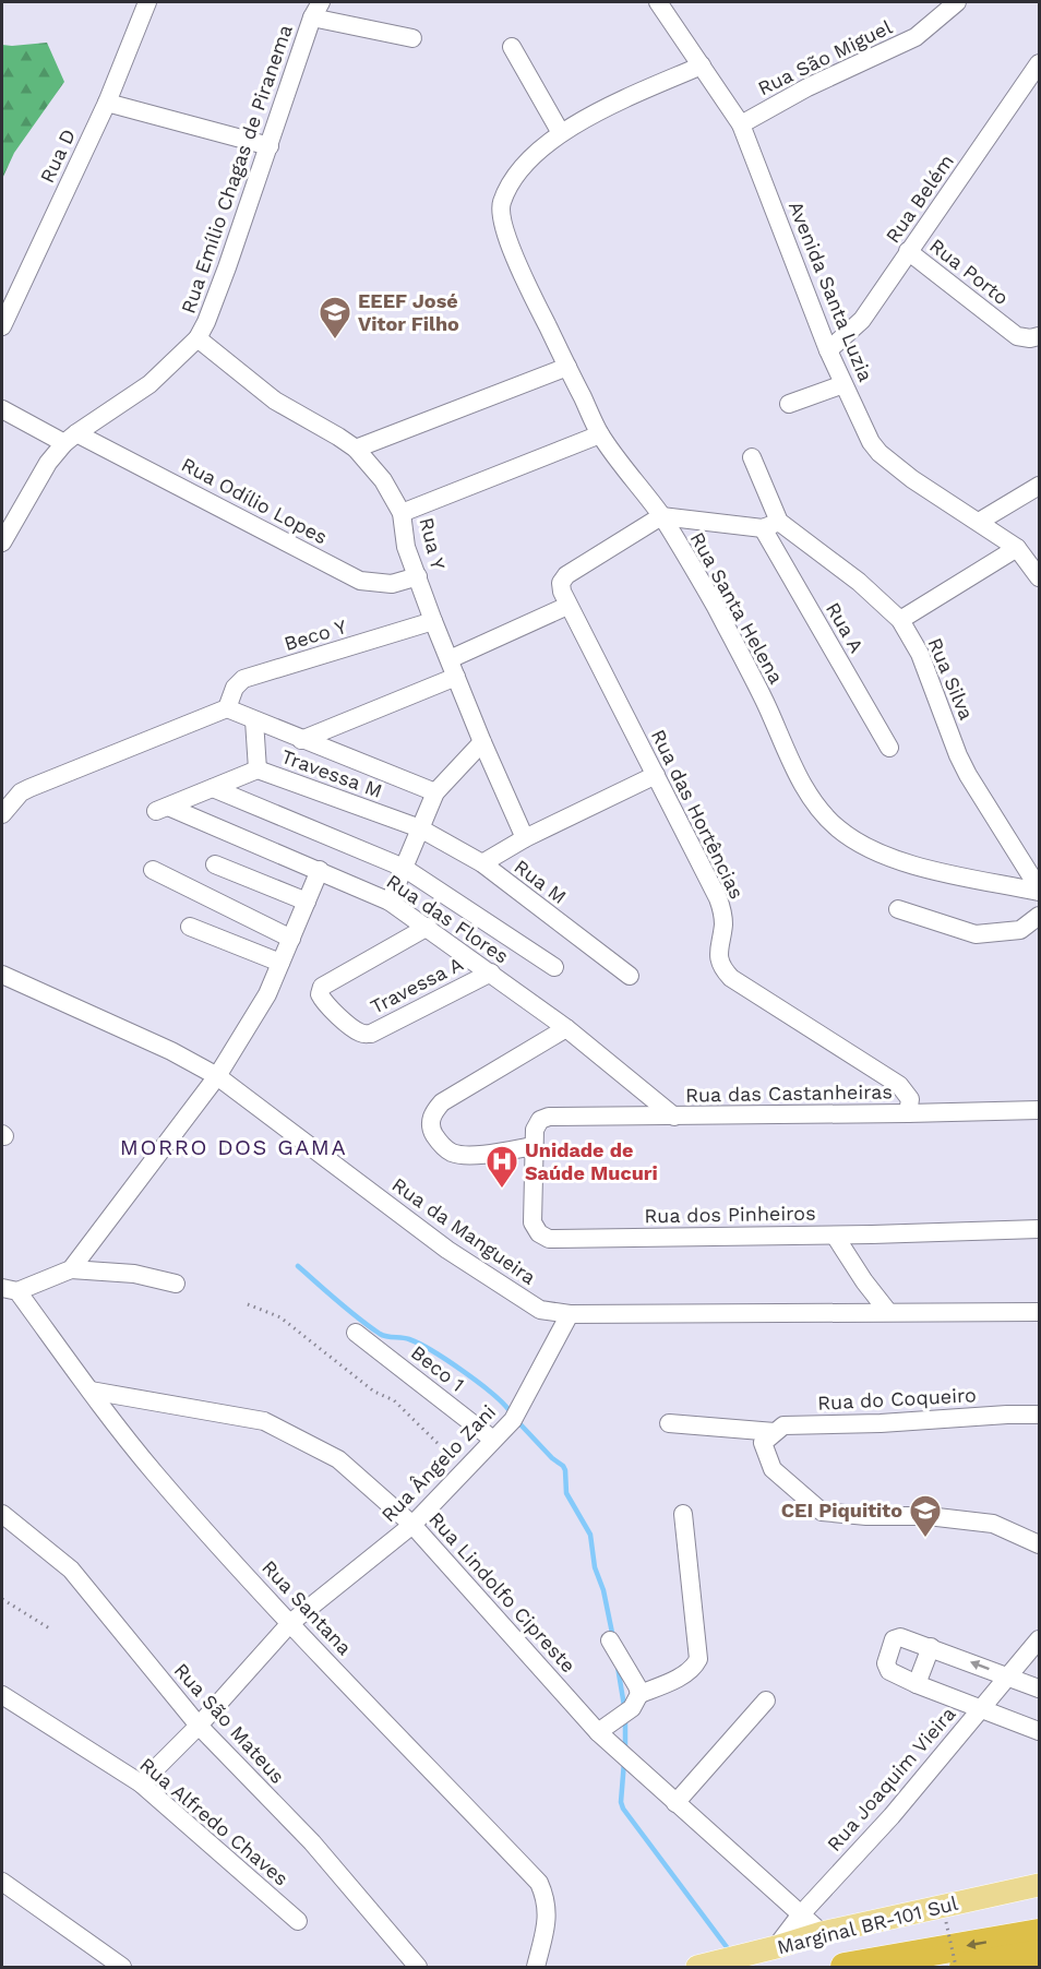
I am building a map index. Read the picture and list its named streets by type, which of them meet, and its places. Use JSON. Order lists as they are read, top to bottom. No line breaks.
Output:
{"streets":{"main road":["Marginal BR-101 Sul"],"street":["Rua São Miguel","Rua D","Rua Emílio Chagas de Piranema","Rua Belém","Rua Porto","Avenida Santa Luzia","Rua Odílio Lopes","Rua Y","Rua Santa Helena","Rua A","Beco Y","Rua Silva","Travessa M","Rua das Hortências","Rua M","Rua das Flores","Travessa A","Rua das Castanheiras","Rua dos Pinheiros","Rua da Mangueira","Beco 1","Rua do Coqueiro","Rua Ângelo Zani","Rua Lindolfo Cipreste","Rua Santana","Rua São Mateus","Rua Joaquim Vieira","Rua Alfredo Chaves"]},"crossings":[["Rua São Miguel","Avenida Santa Luzia"],["Rua Emílio Chagas de Piranema","Rua Odílio Lopes"],["Rua Emílio Chagas de Piranema","Rua Y"],["Rua Belém","Rua Porto"],["Rua Belém","Avenida Santa Luzia"],["Rua Odílio Lopes","Rua Y"],["Rua Y","Beco Y"],["Rua Santa Helena","Rua Silva"],["Rua A","Rua Silva"],["Travessa M","Rua M"],["Travessa M","Rua das Flores"],["Rua das Hortências","Rua das Castanheiras"],["Rua das Flores","Travessa A"],["Rua das Flores","Rua das Castanheiras"],["Rua das Castanheiras","Rua dos Pinheiros"],["Rua da Mangueira","Rua Ângelo Zani"],["Beco 1","Rua Ângelo Zani"],["Rua Ângelo Zani","Rua Lindolfo Cipreste"],["Rua Ângelo Zani","Rua Santana"],["Rua Ângelo Zani","Rua São Mateus"],["Rua Ângelo Zani","Rua Alfredo Chaves"],["Rua Lindolfo Cipreste","Rua Santana"],["Rua Lindolfo Cipreste","Rua Joaquim Vieira"],["Rua Lindolfo Cipreste","Marginal BR-101 Sul"],["Rua Joaquim Vieira","Marginal BR-101 Sul"]],"districts":["MORRO DOS GAMA"],"places":{"school or university":["EEEF José Vitor Filho","CEI Piquitito"],"hospital":["Unidade de Saúde Mucuri"]}}
